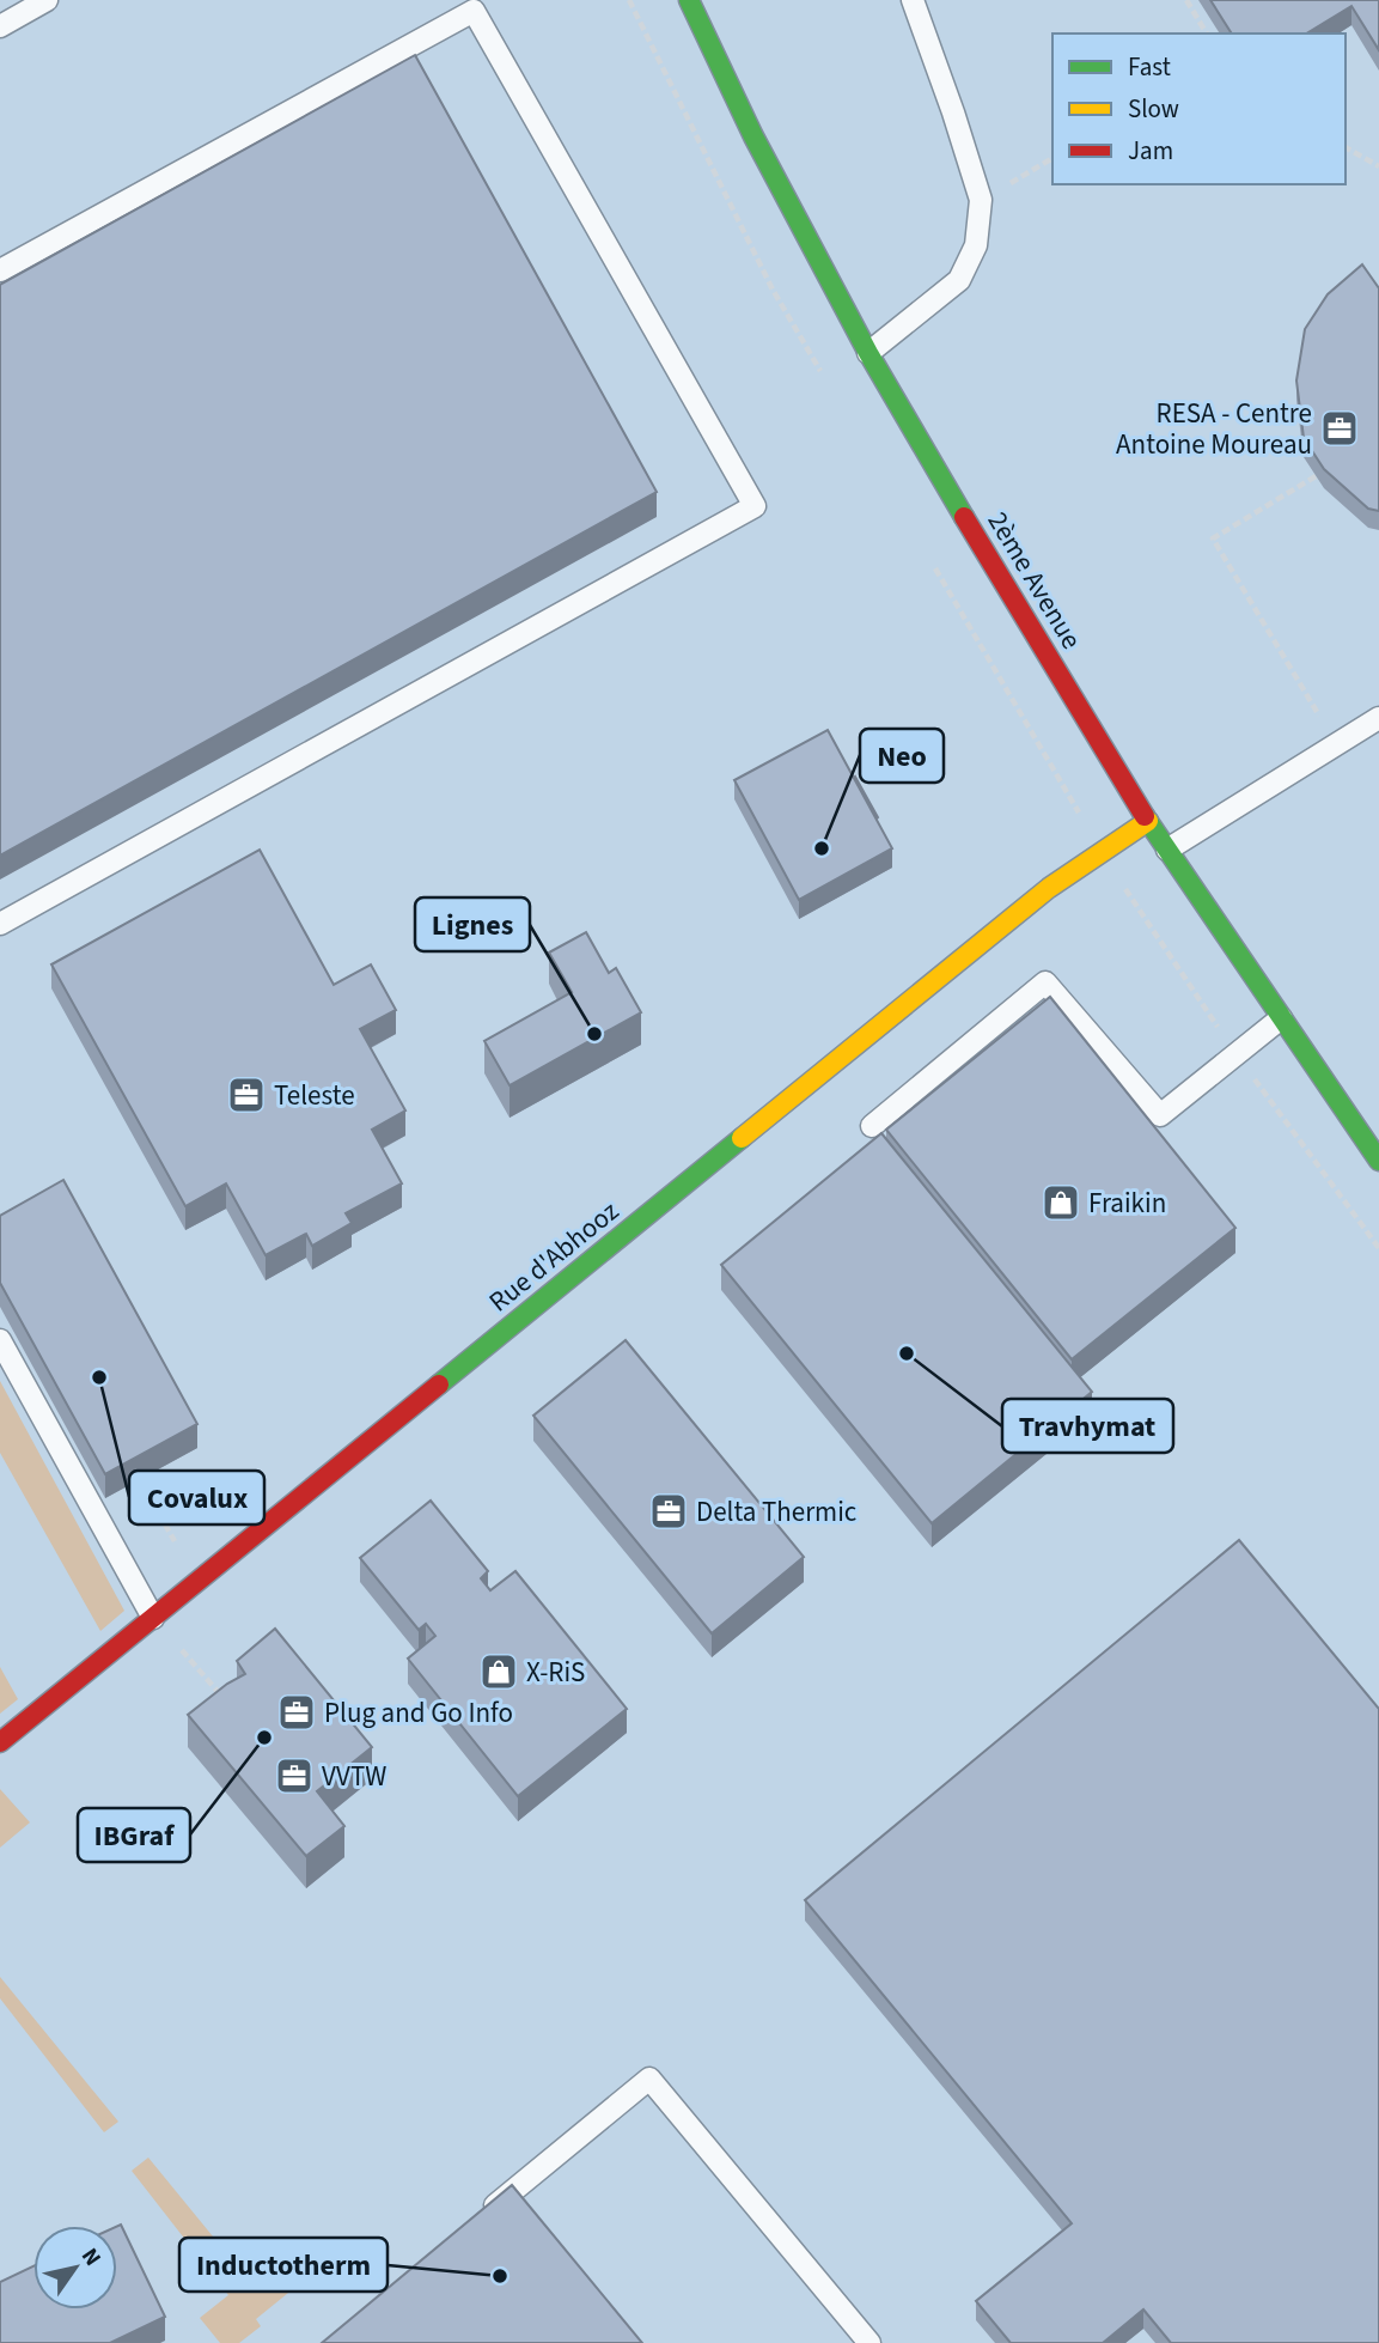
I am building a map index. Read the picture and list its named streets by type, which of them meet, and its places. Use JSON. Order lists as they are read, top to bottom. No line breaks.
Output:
{"streets":{"street":["2ème Avenue","Rue d'Abhooz"]},"crossings":[["2ème Avenue","Rue d'Abhooz"]],"places":{"office":["RESA - Centre Antoine Moureau","Teleste","Delta Thermic","Plug and Go Info","VVTW"],"other":["Neo","Lignes","Travhymat","Covalux","IBGraf","Inductotherm"],"shop":["Fraikin","X-RiS"]},"legend":["Fast","Slow","Jam"],"north":"top right"}
